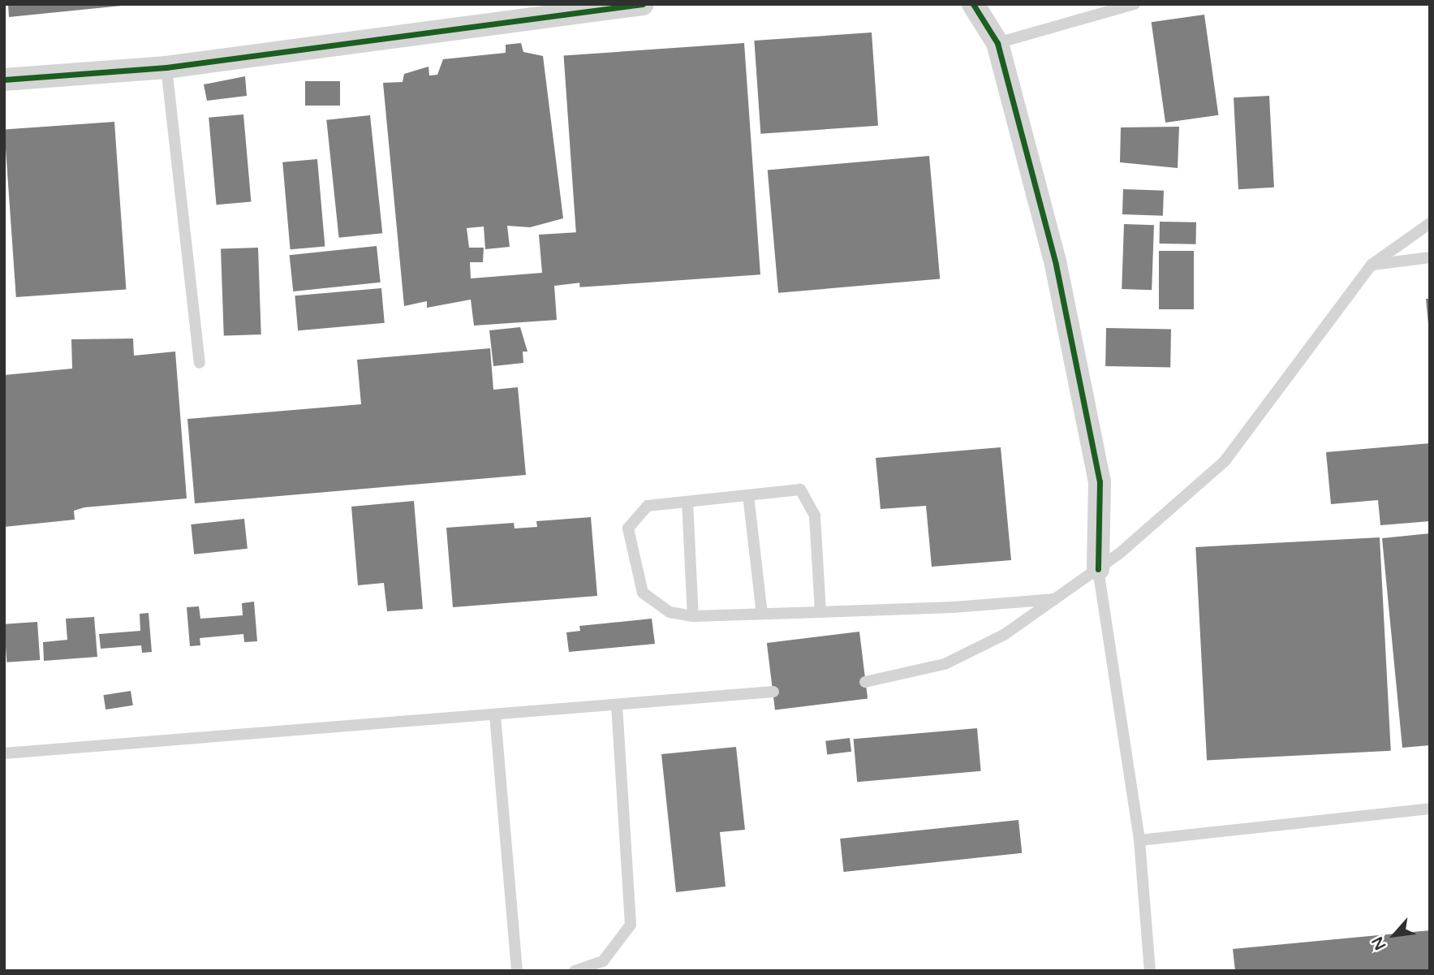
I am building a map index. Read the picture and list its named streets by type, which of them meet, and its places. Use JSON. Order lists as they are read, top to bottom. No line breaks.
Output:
{"north":"bottom left"}
